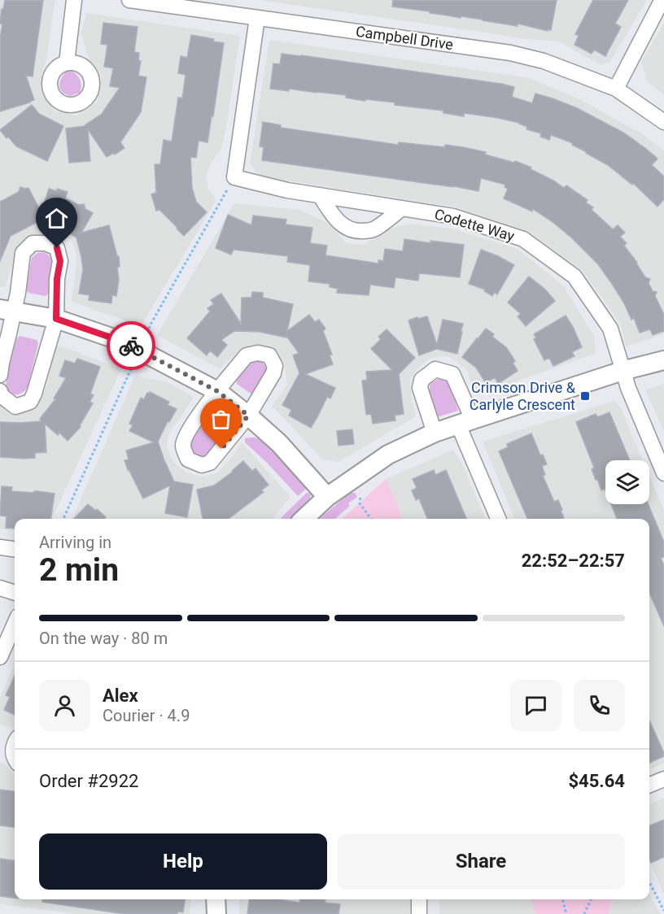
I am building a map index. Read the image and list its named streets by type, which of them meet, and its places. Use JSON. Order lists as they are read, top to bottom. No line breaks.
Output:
{"streets":{"street":["Campbell Drive","Codette Way"]},"places":{"transit":["Crimson Drive & Carlyle Crescent"]},"page":{"heading":["2 min","Arriving in","22:52–22:57"],"panel":["Alex","Courier · 4.9","Order #2922","$45.64"],"bar":"On the way · 80 m","buttons":["Help","Share"]}}
